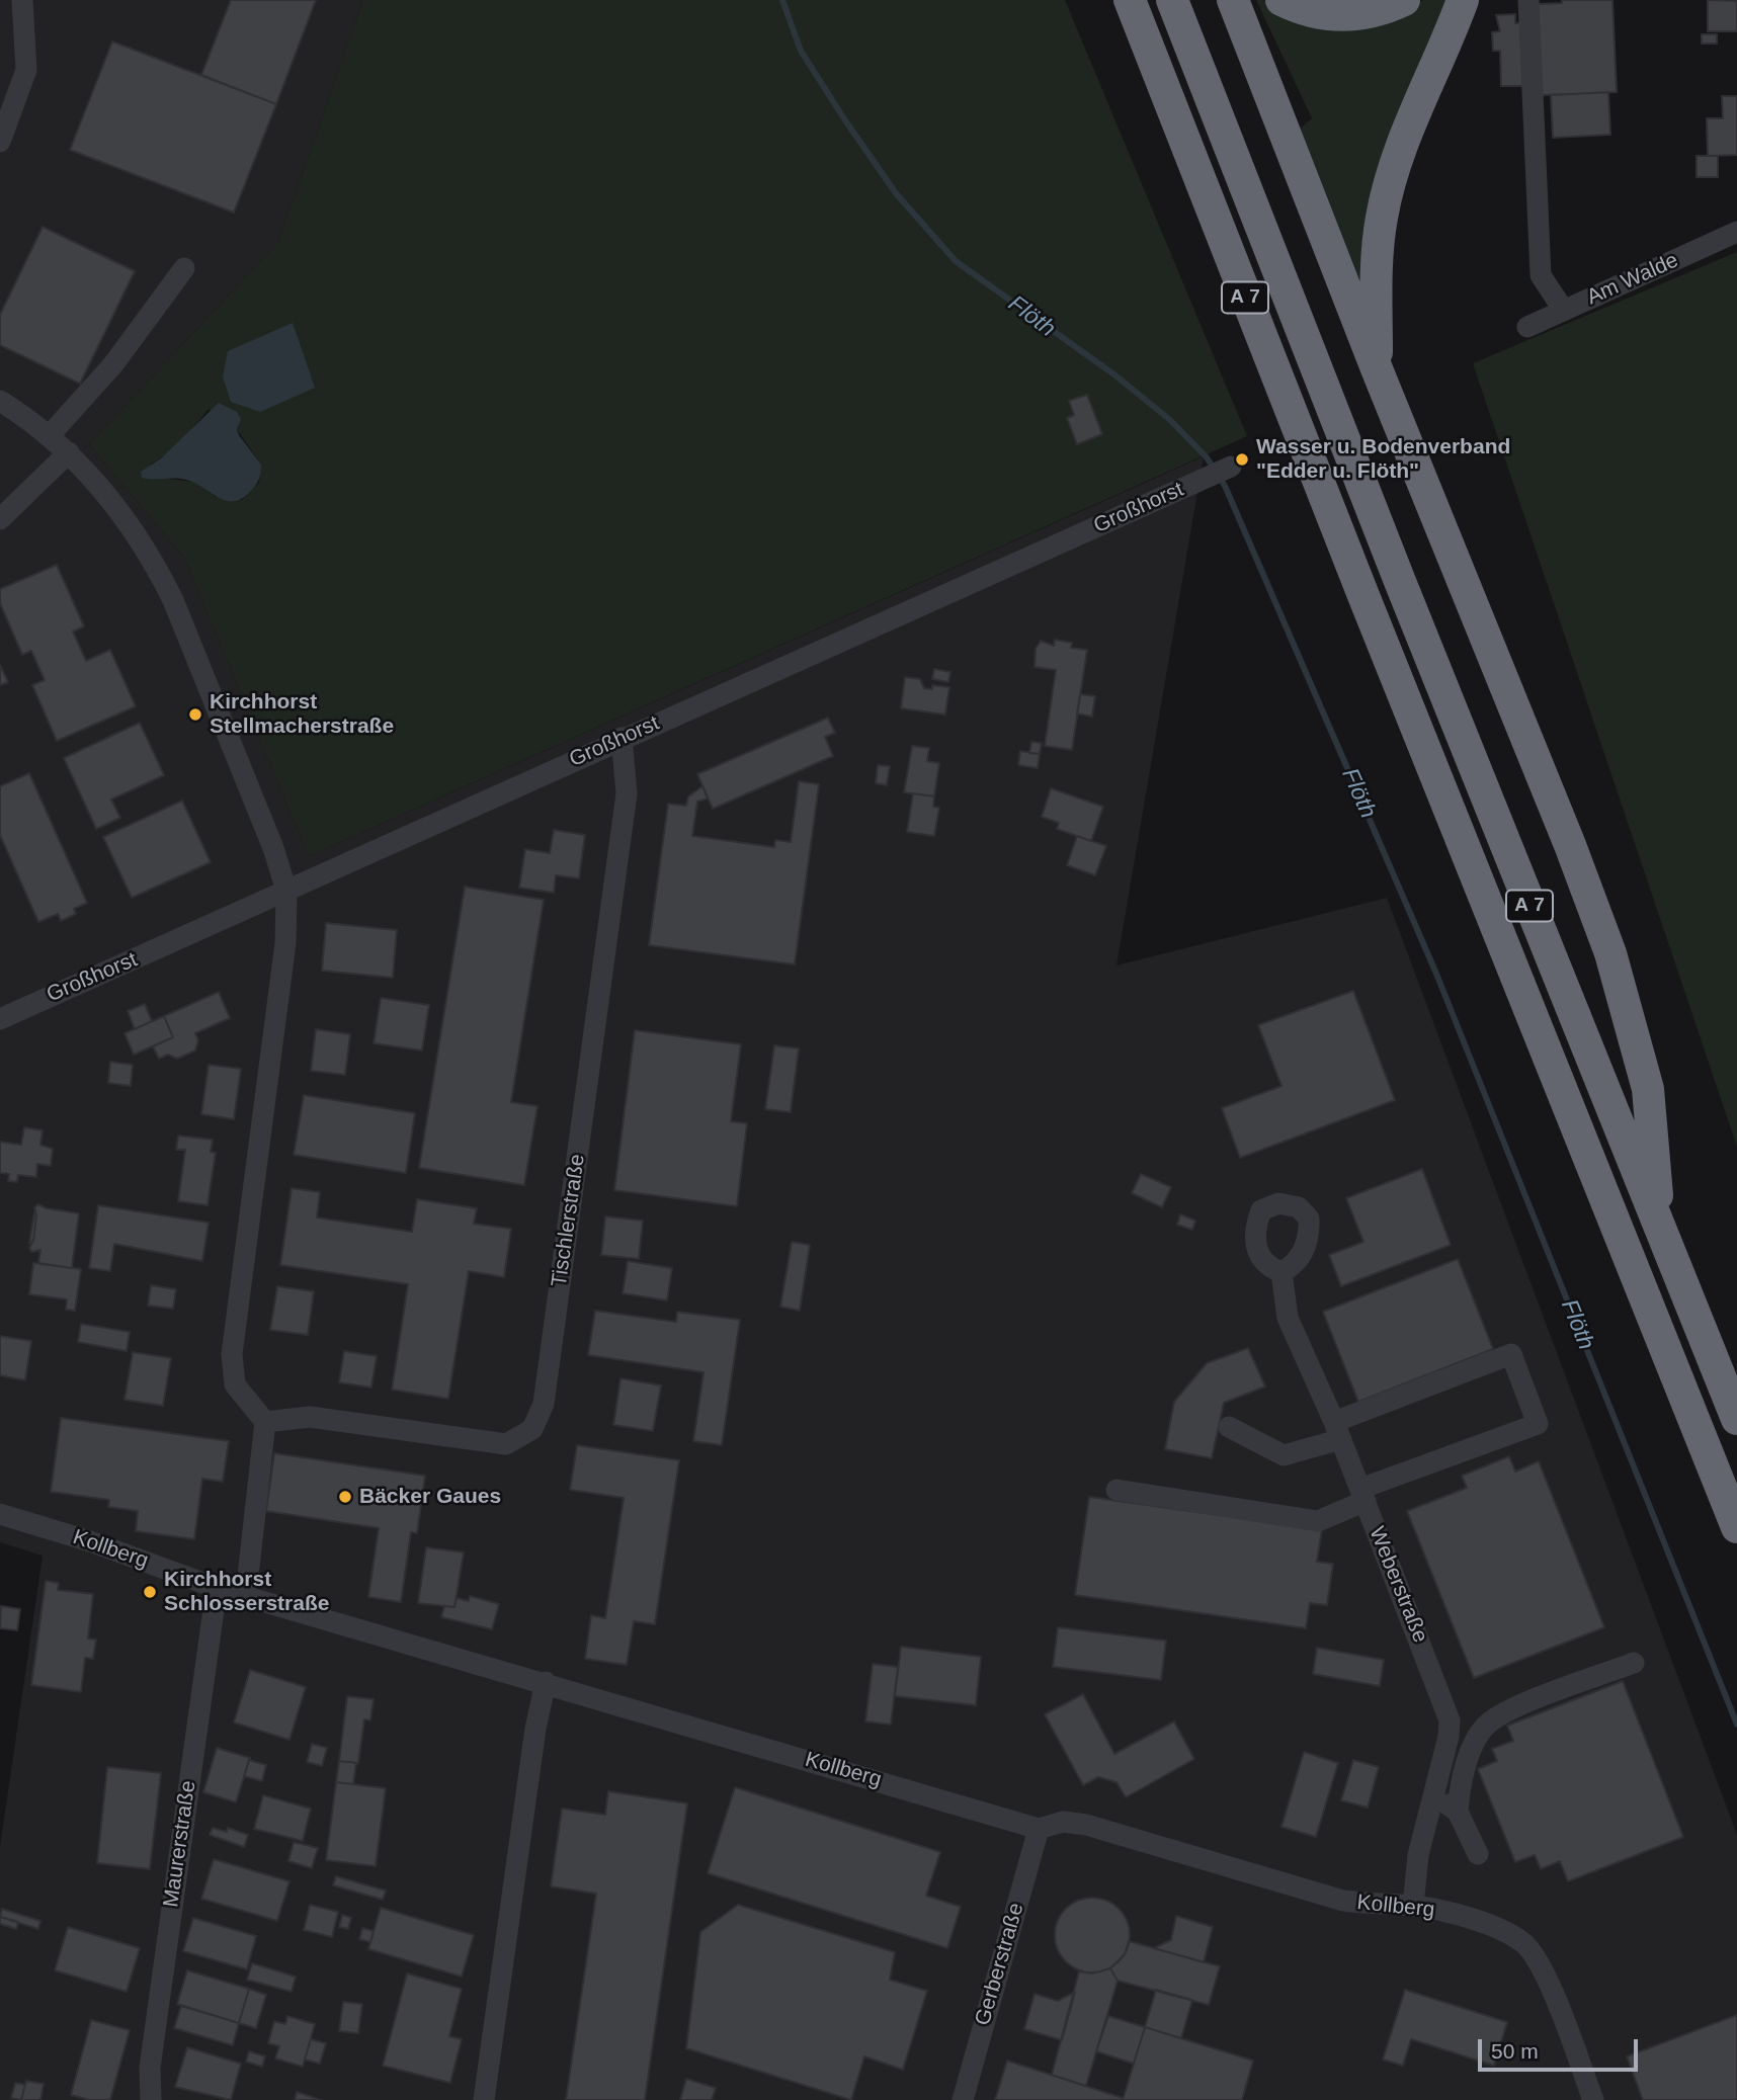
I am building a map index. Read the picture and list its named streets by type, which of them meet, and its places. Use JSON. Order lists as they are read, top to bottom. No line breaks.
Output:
{"streets":{"highway":["A 7"],"street":["Am Walde","Großhorst","Tischlerstraße","Kollberg","Weberstraße","Maurerstraße","Gerberstraße"]},"crossings":[["Großhorst","Tischlerstraße"],["Kollberg","Weberstraße"],["Kollberg","Maurerstraße"],["Kollberg","Gerberstraße"]],"water":["Flöth"],"places":["Wasser u. Bodenverband \"Edder u. Flöth\"","Kirchhorst Stellmacherstraße","Bäcker Gaues","Kirchhorst Schlosserstraße"],"scale_bar":"50 m"}
